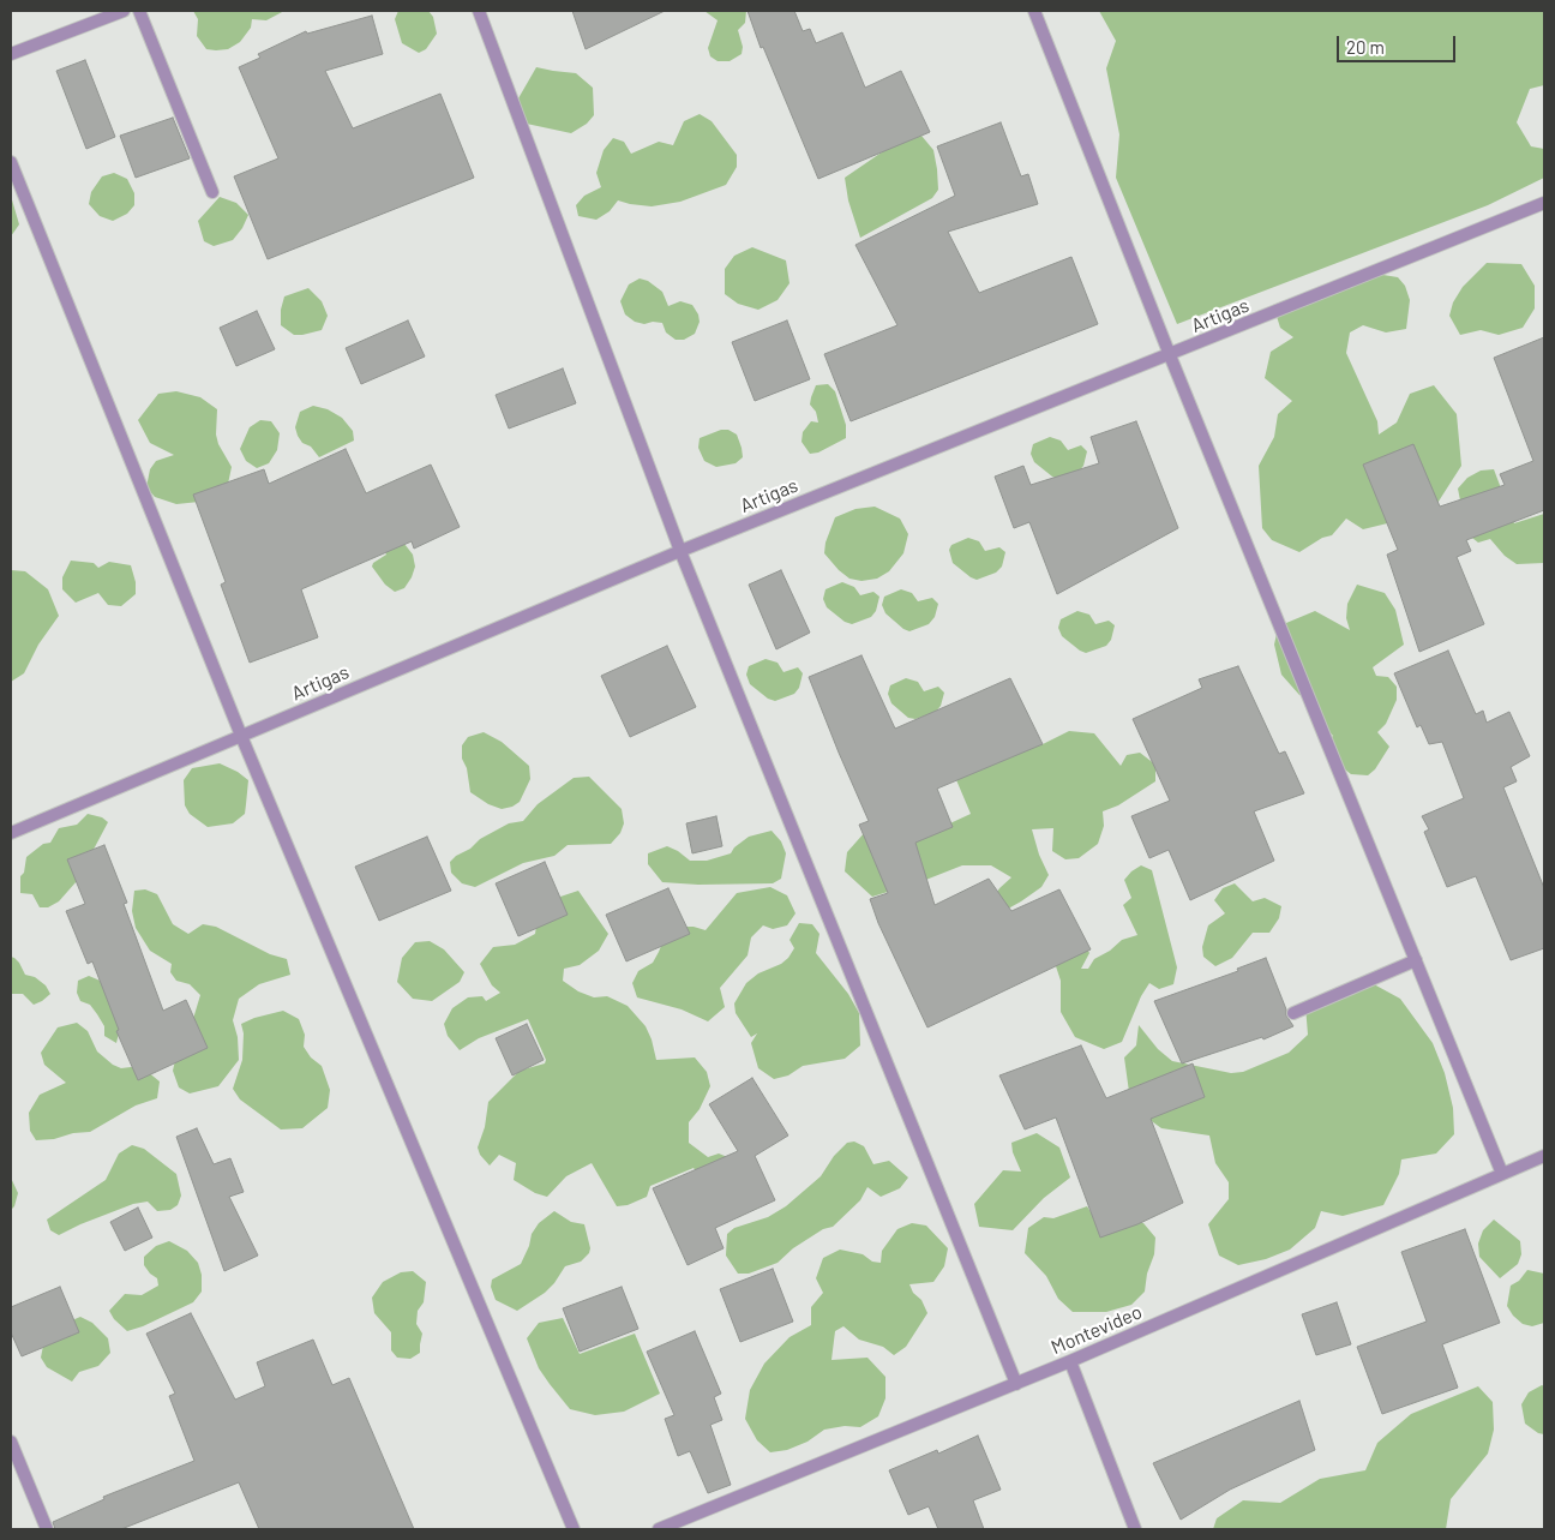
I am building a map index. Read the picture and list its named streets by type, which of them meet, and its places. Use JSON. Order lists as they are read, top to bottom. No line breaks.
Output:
{"streets":{"street":["Artigas","Montevideo"]},"scale_bar":"20 m"}
